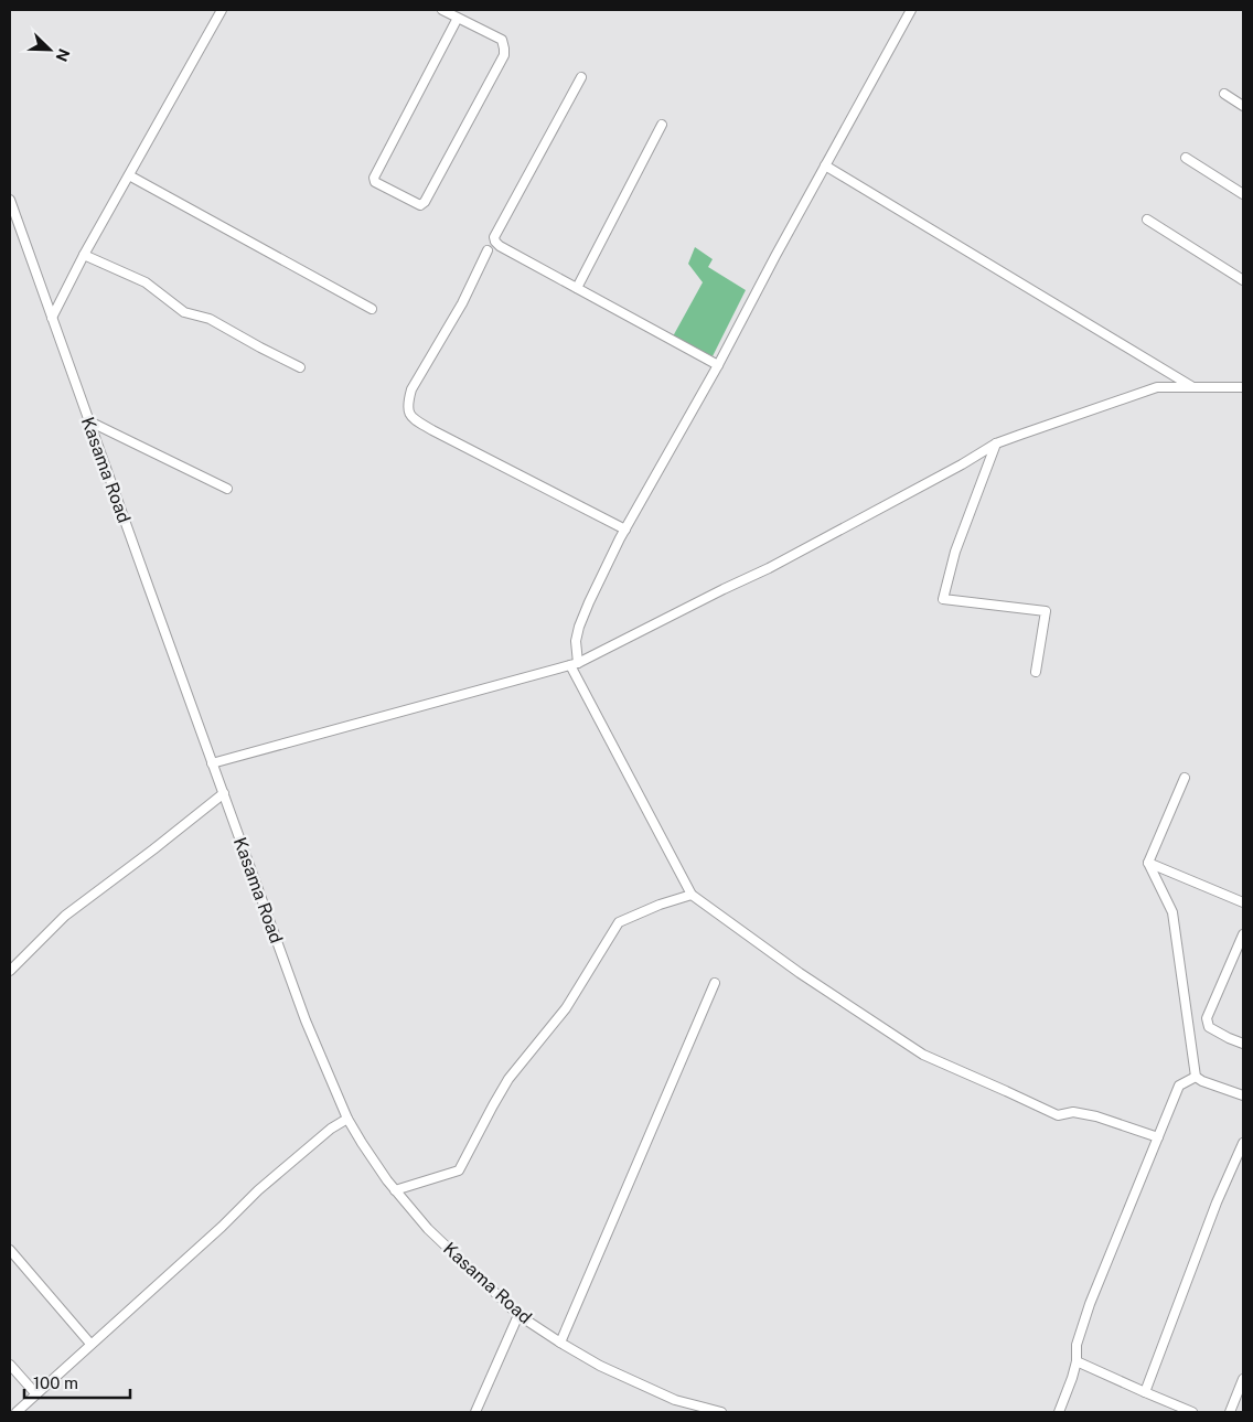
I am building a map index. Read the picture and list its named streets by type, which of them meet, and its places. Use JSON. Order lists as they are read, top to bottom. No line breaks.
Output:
{"streets":{"street":["Kasama Road"]},"scale_bar":"100 m","north":"bottom right"}
